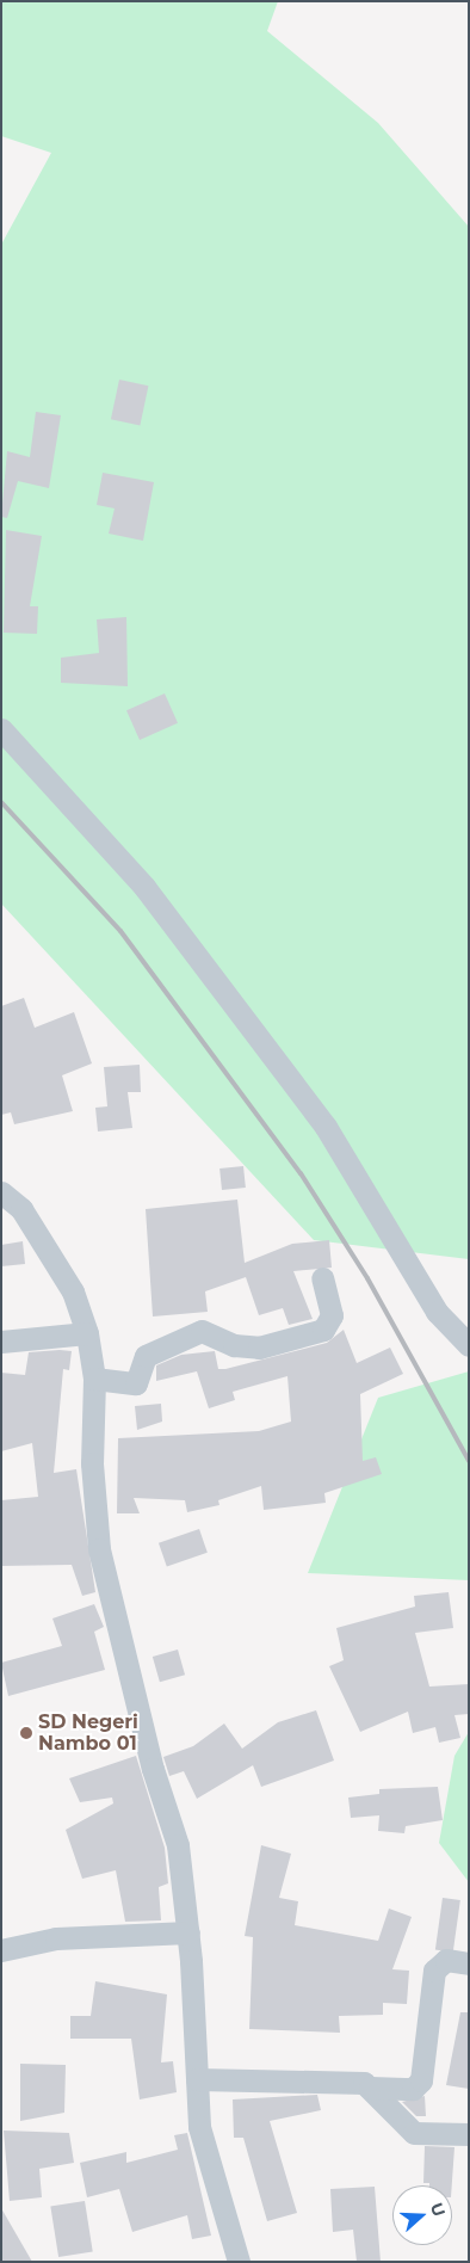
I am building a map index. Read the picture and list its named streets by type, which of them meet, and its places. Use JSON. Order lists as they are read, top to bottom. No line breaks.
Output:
{"places":["SD Negeri Nambo 01"],"north":"right"}
